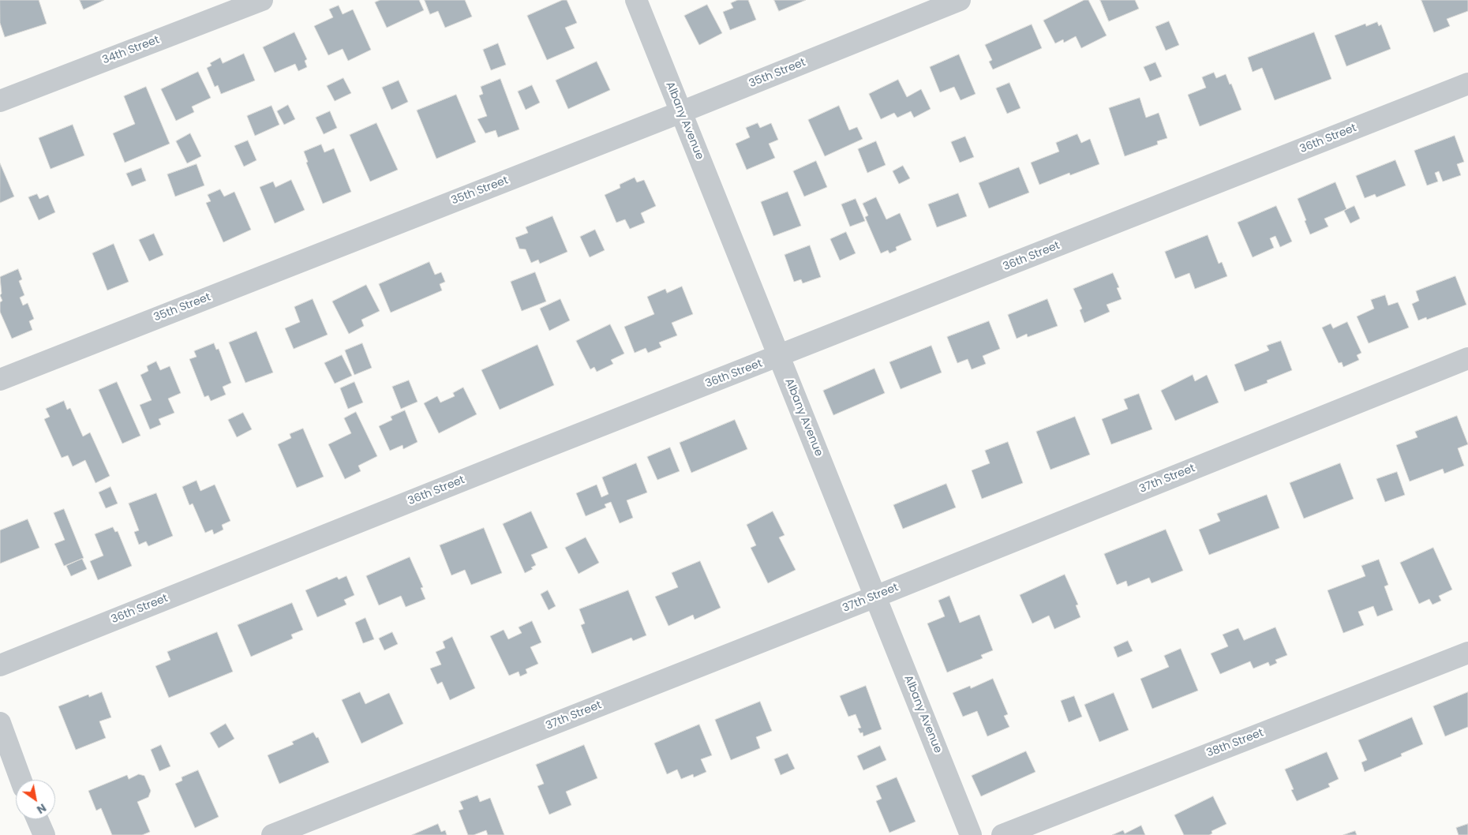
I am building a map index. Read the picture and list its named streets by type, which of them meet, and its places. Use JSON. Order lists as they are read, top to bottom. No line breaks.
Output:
{"streets":{"street":["34th Street","35th Street","Albany Avenue","36th Street","37th Street","38th Street"]},"crossings":[["35th Street","Albany Avenue"],["Albany Avenue","36th Street"],["Albany Avenue","37th Street"]],"north":"bottom right"}
